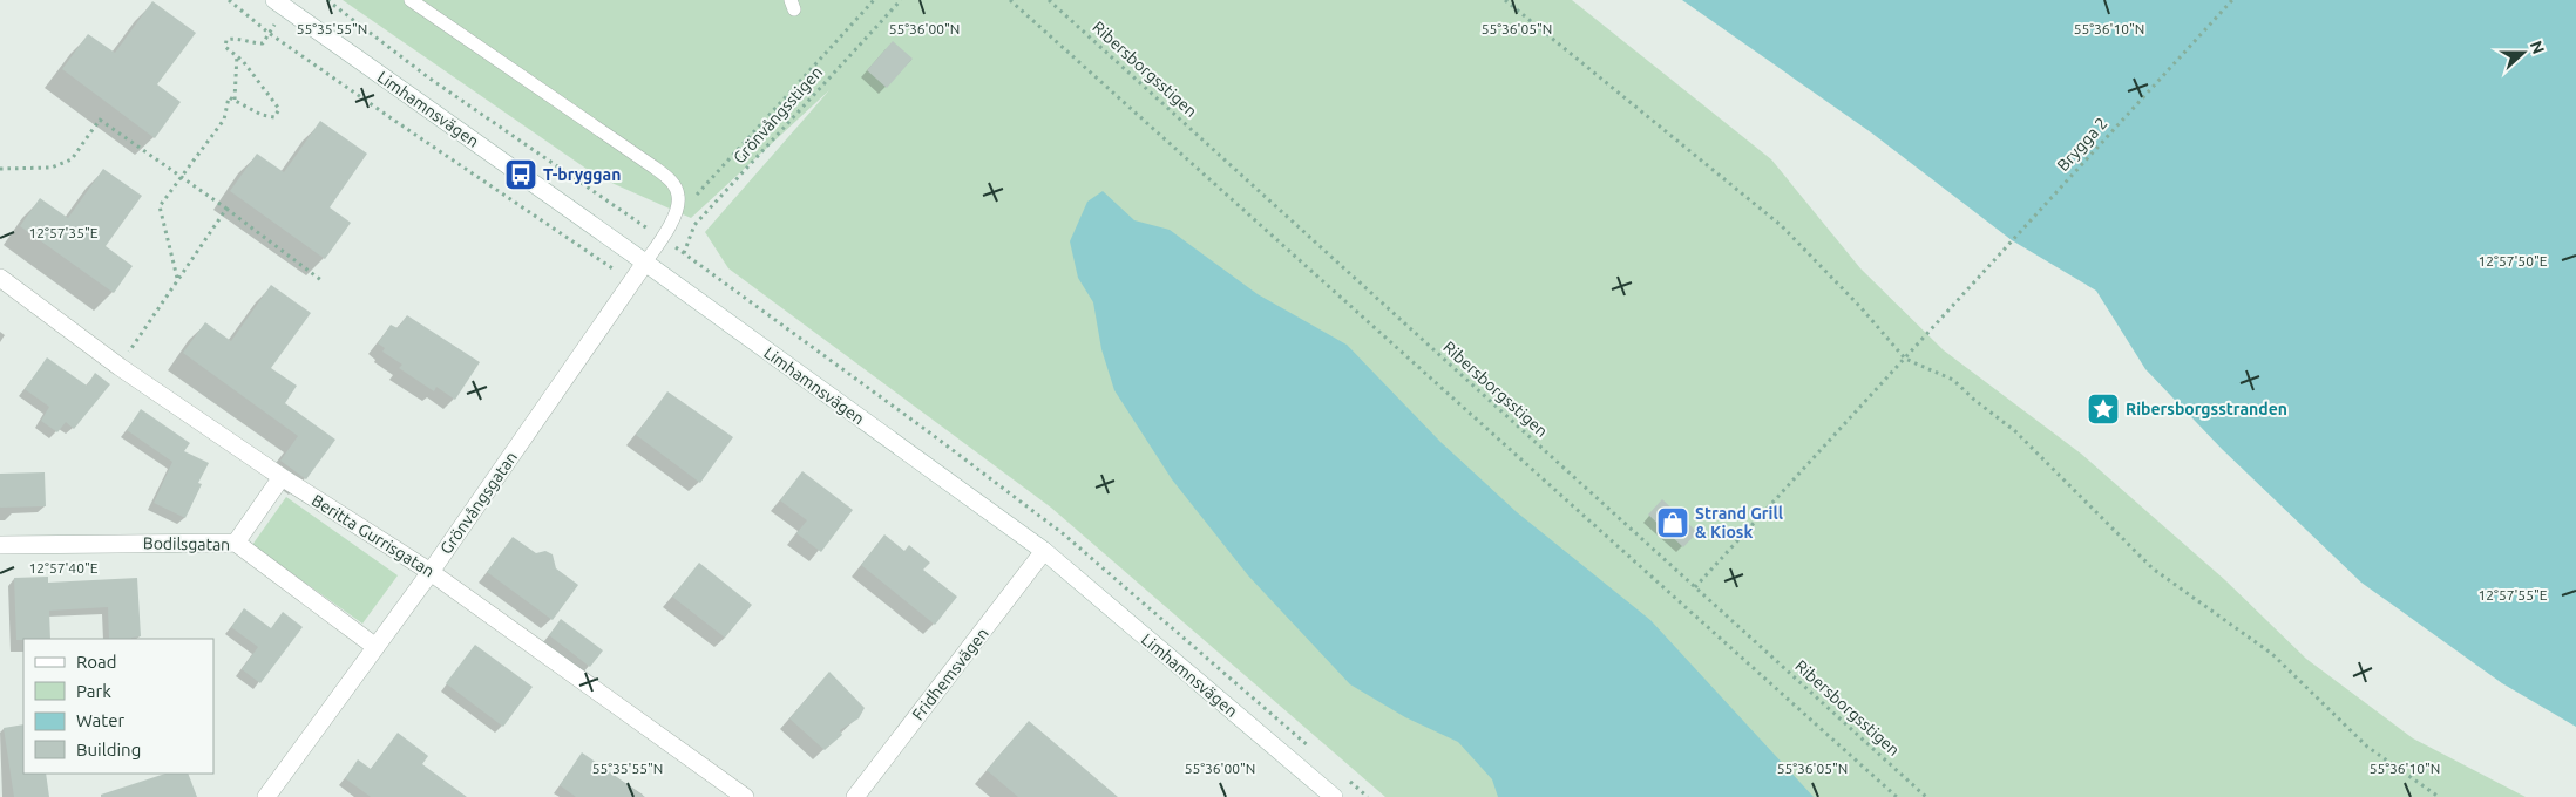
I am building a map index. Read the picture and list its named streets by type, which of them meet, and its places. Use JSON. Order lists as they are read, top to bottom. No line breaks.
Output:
{"streets":{"street":["Limhamnsvägen","Grönvångsgatan","Beritta Gurrisgatan","Bodilsgatan","Fridhemsvägen"],"path":["Ribersborgsstigen","Grönvångsstigen","Brygga 2"]},"crossings":[["Ribersborgsstigen","Brygga 2"],["Limhamnsvägen","Grönvångsgatan"],["Limhamnsvägen","Fridhemsvägen"],["Grönvångsgatan","Beritta Gurrisgatan"],["Grönvångsgatan","Bodilsgatan"]],"places":{"bus stop":["T-bryggan"],"place":["Ribersborgsstranden"],"shop":["Strand Grill & Kiosk"]},"legend":["Road","Park","Water","Building"],"north":"right","coordinates":["55°35'55\"N","55°36'00\"N","55°36'05\"N","55°36'10\"N","12°57'35\"E","12°57'50\"E","12°57'40\"E","12°57'55\"E"]}
